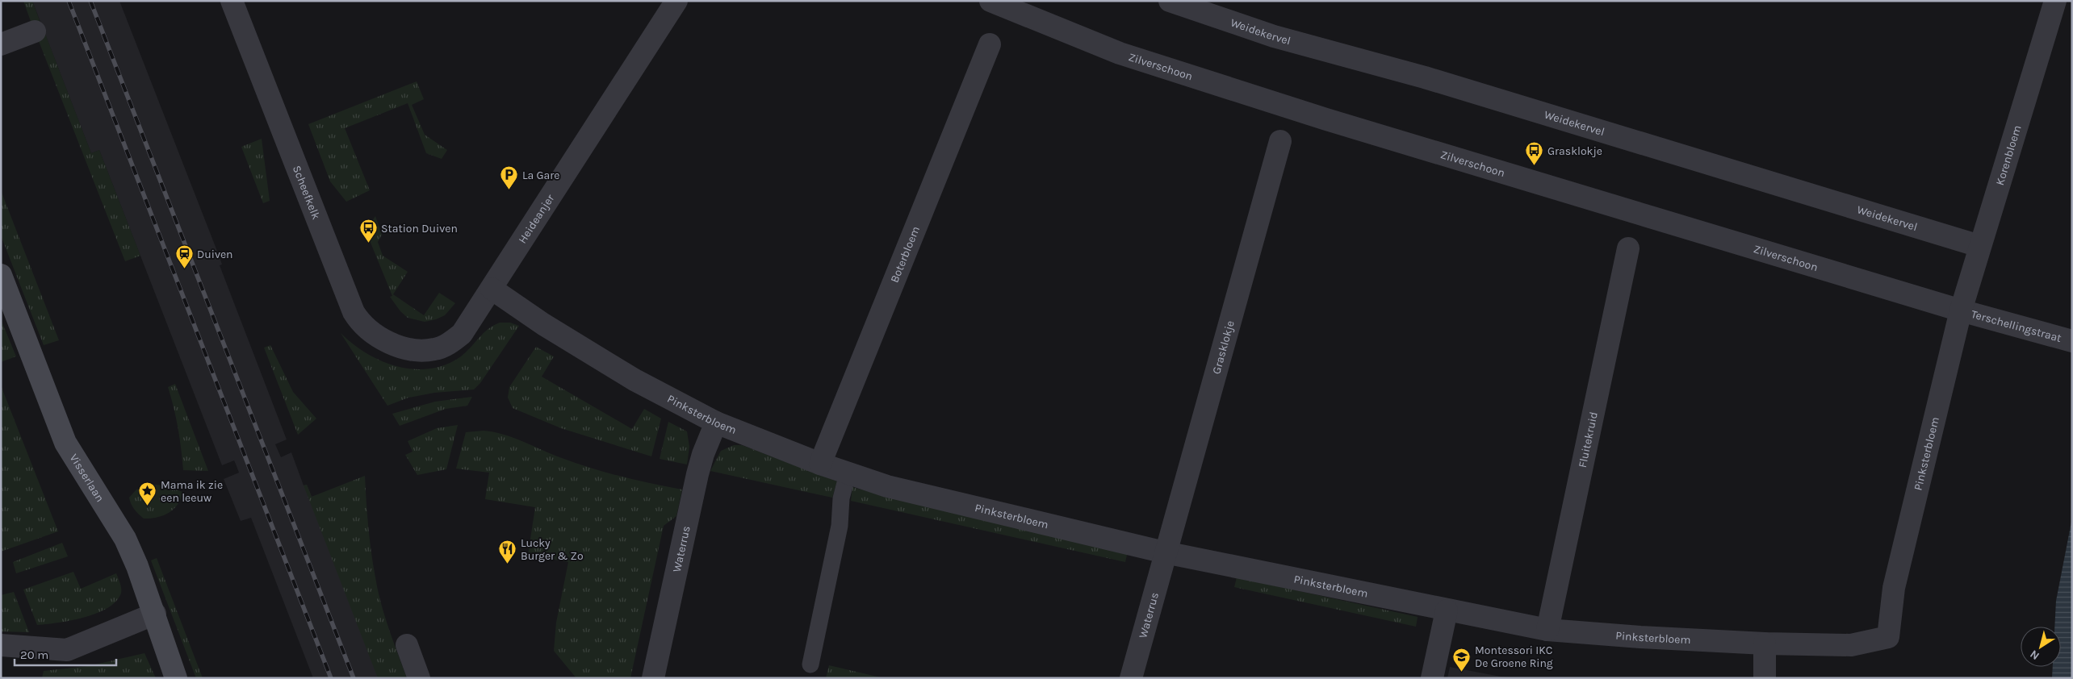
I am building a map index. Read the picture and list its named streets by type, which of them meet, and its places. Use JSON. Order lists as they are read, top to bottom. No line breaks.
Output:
{"streets":{"street":["Weidekervel","Zilverschoon","Korenbloem","Scheefkelk","Heideanjer","Boterbloem","Terschellingstraat","Grasklokje","Pinksterbloem","Fluitekruid","Visserlaan","Waterrus"]},"crossings":[["Weidekervel","Korenbloem"],["Zilverschoon","Korenbloem"],["Zilverschoon","Terschellingstraat"],["Zilverschoon","Pinksterbloem"],["Korenbloem","Terschellingstraat"],["Korenbloem","Pinksterbloem"],["Scheefkelk","Heideanjer"],["Heideanjer","Pinksterbloem"],["Boterbloem","Pinksterbloem"],["Terschellingstraat","Pinksterbloem"],["Grasklokje","Pinksterbloem"],["Grasklokje","Waterrus"],["Pinksterbloem","Fluitekruid"],["Pinksterbloem","Waterrus"]],"places":{"bus stop":["Grasklokje","Station Duiven"],"parking":["La Gare"],"station":["Duiven"],"place":["Mama ik zie een leeuw"],"restaurant":["Lucky Burger & Zo"],"school or university":["Montessori IKC De Groene Ring"]},"scale_bar":"20 m","north":"bottom left"}
